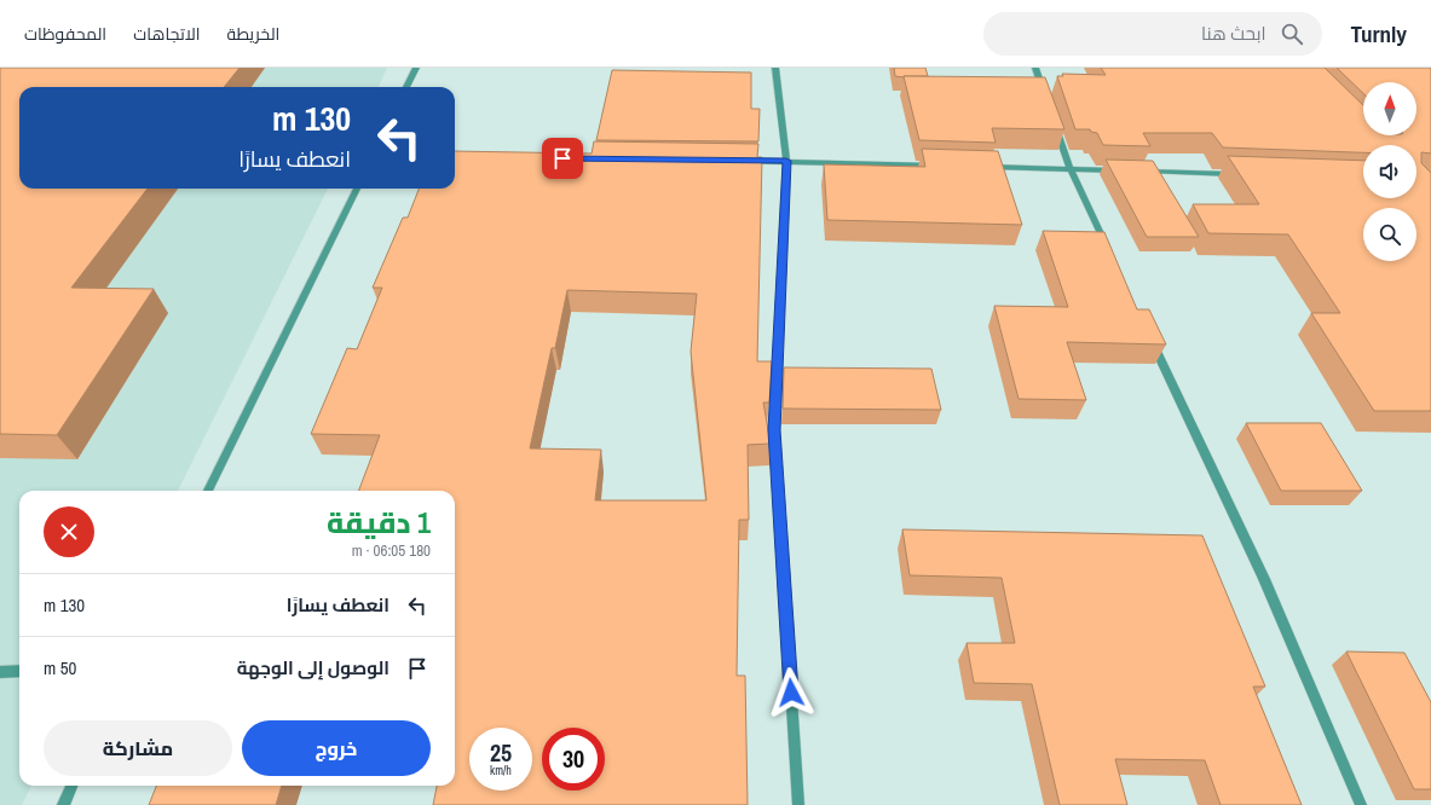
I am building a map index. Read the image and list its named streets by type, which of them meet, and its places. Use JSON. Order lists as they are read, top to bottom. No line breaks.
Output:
{"north":"top","page":{"header":"Turnly","search":"ابحث هنا","nav":["الخريطة","الاتجاهات","المحفوظات"],"turn":["130 m","انعطف يسارًا"],"heading":["1 دقيقة","180 m · 06:05"],"list":[{"name":"انعطف يسارًا","value":"130 m"},{"name":"الوصول إلى الوجهة","value":"50 m"}],"buttons":["خروج","مشاركة"],"speed":"25 km/h","limit":"30"}}
